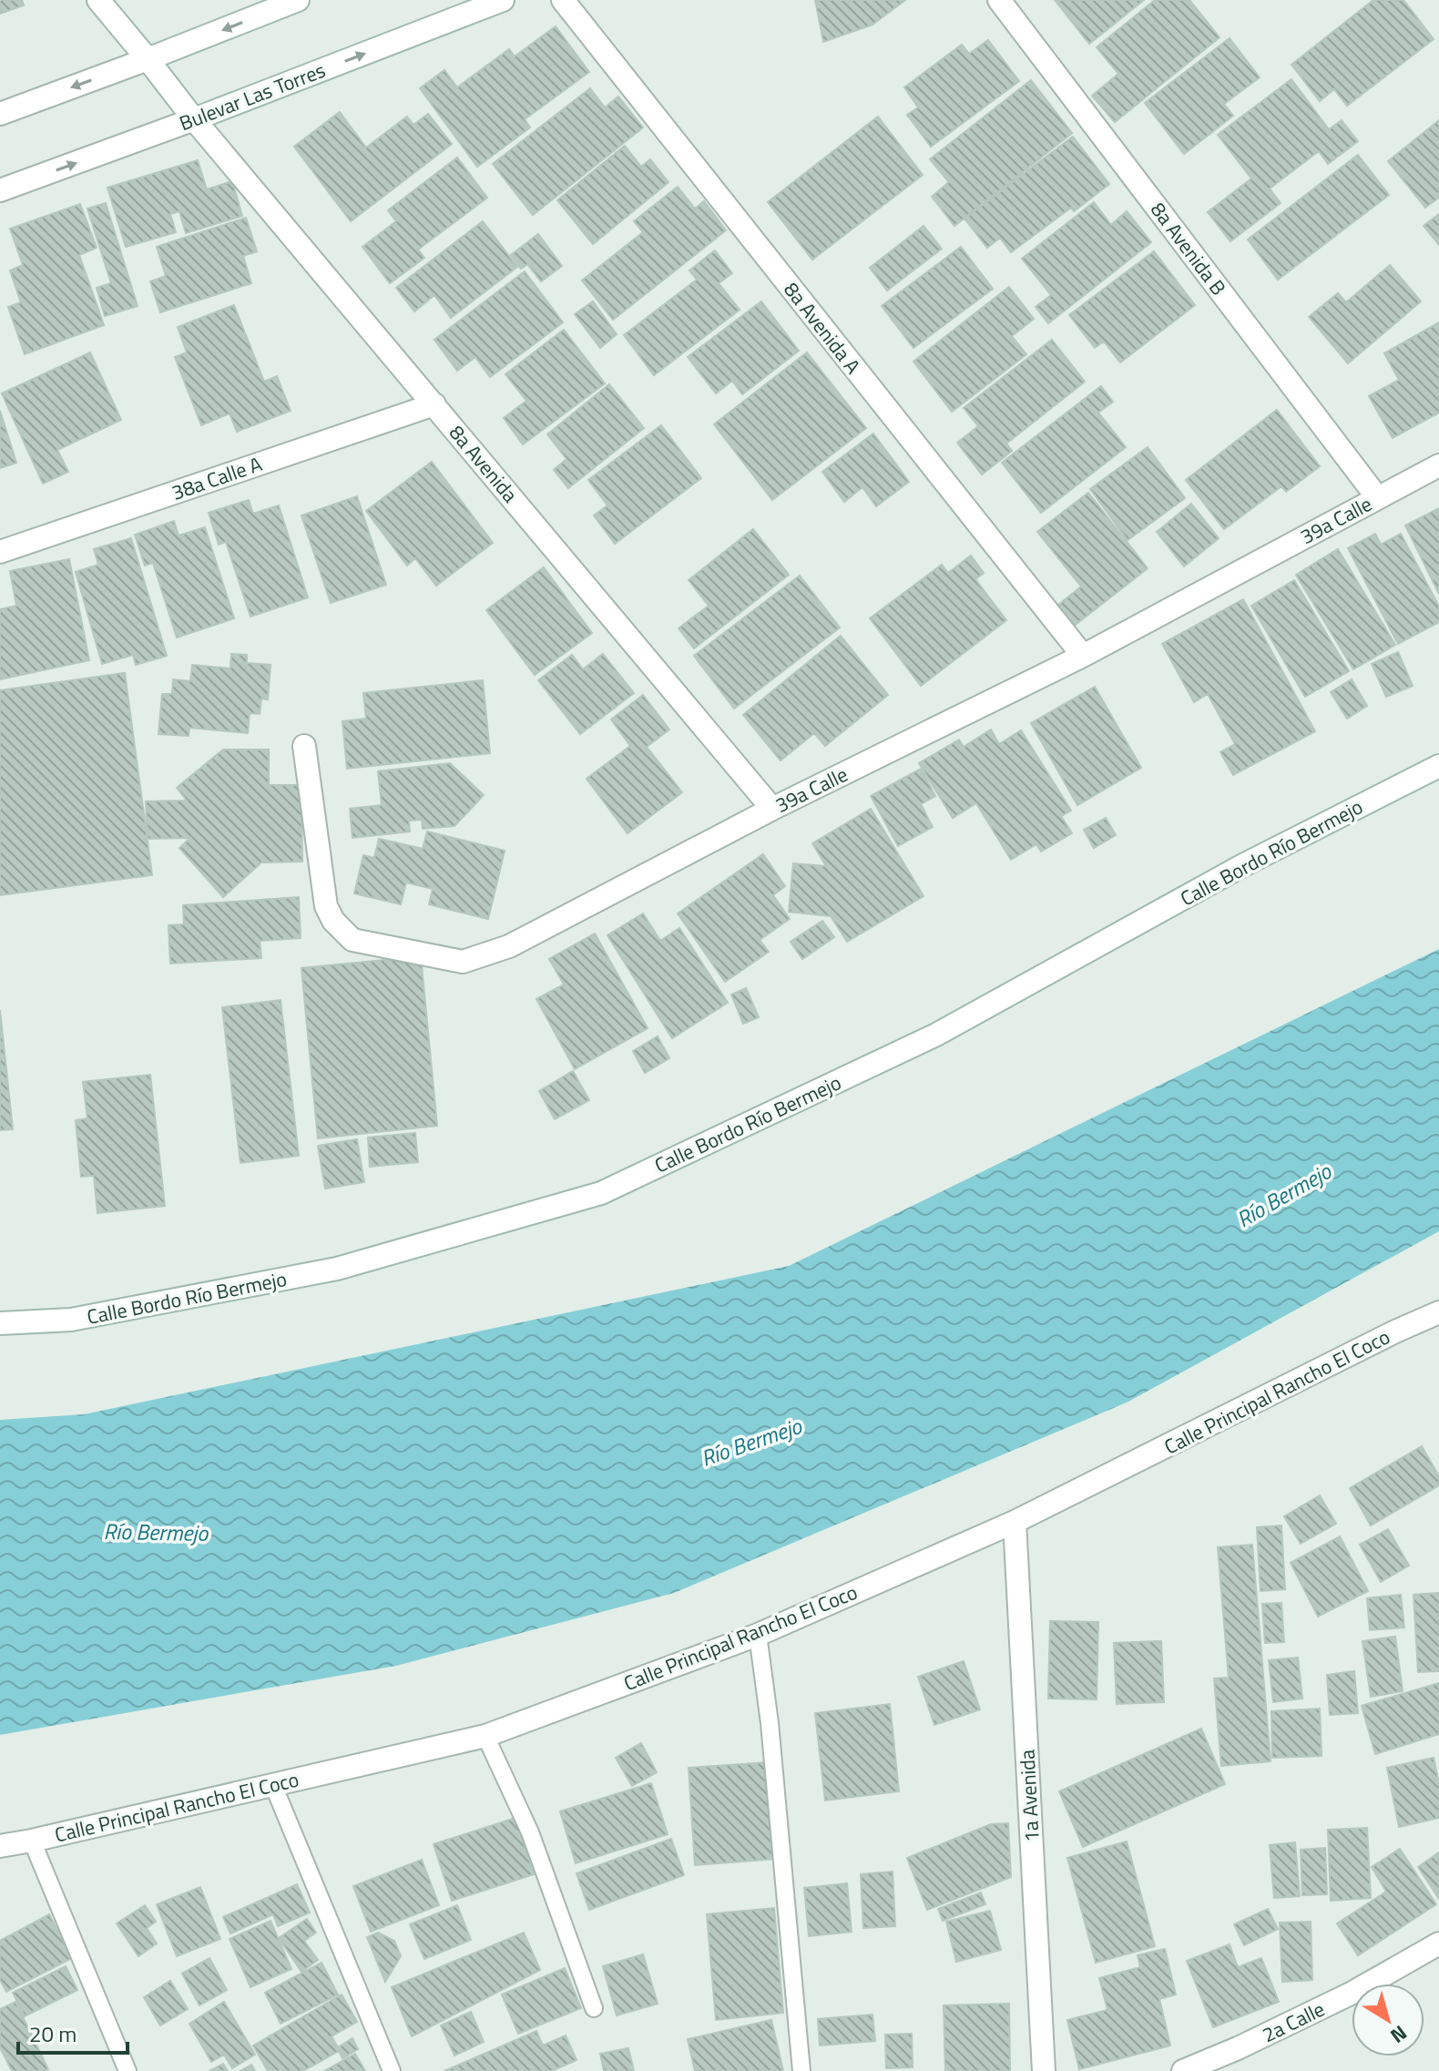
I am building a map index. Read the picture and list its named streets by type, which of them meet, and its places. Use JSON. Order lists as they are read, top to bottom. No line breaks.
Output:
{"streets":{"street":["Bulevar Las Torres","8a Avenida B","8a Avenida A","8a Avenida","38a Calle A","39a Calle","Calle Bordo Río Bermejo","Calle Principal Rancho El Coco","1a Avenida","2a Calle"]},"crossings":[["Bulevar Las Torres","8a Avenida"],["8a Avenida B","39a Calle"],["8a Avenida A","39a Calle"],["8a Avenida","38a Calle A"],["8a Avenida","39a Calle"],["Calle Principal Rancho El Coco","1a Avenida"]],"water":["Río Bermejo"],"scale_bar":"20 m","north":"bottom right"}
